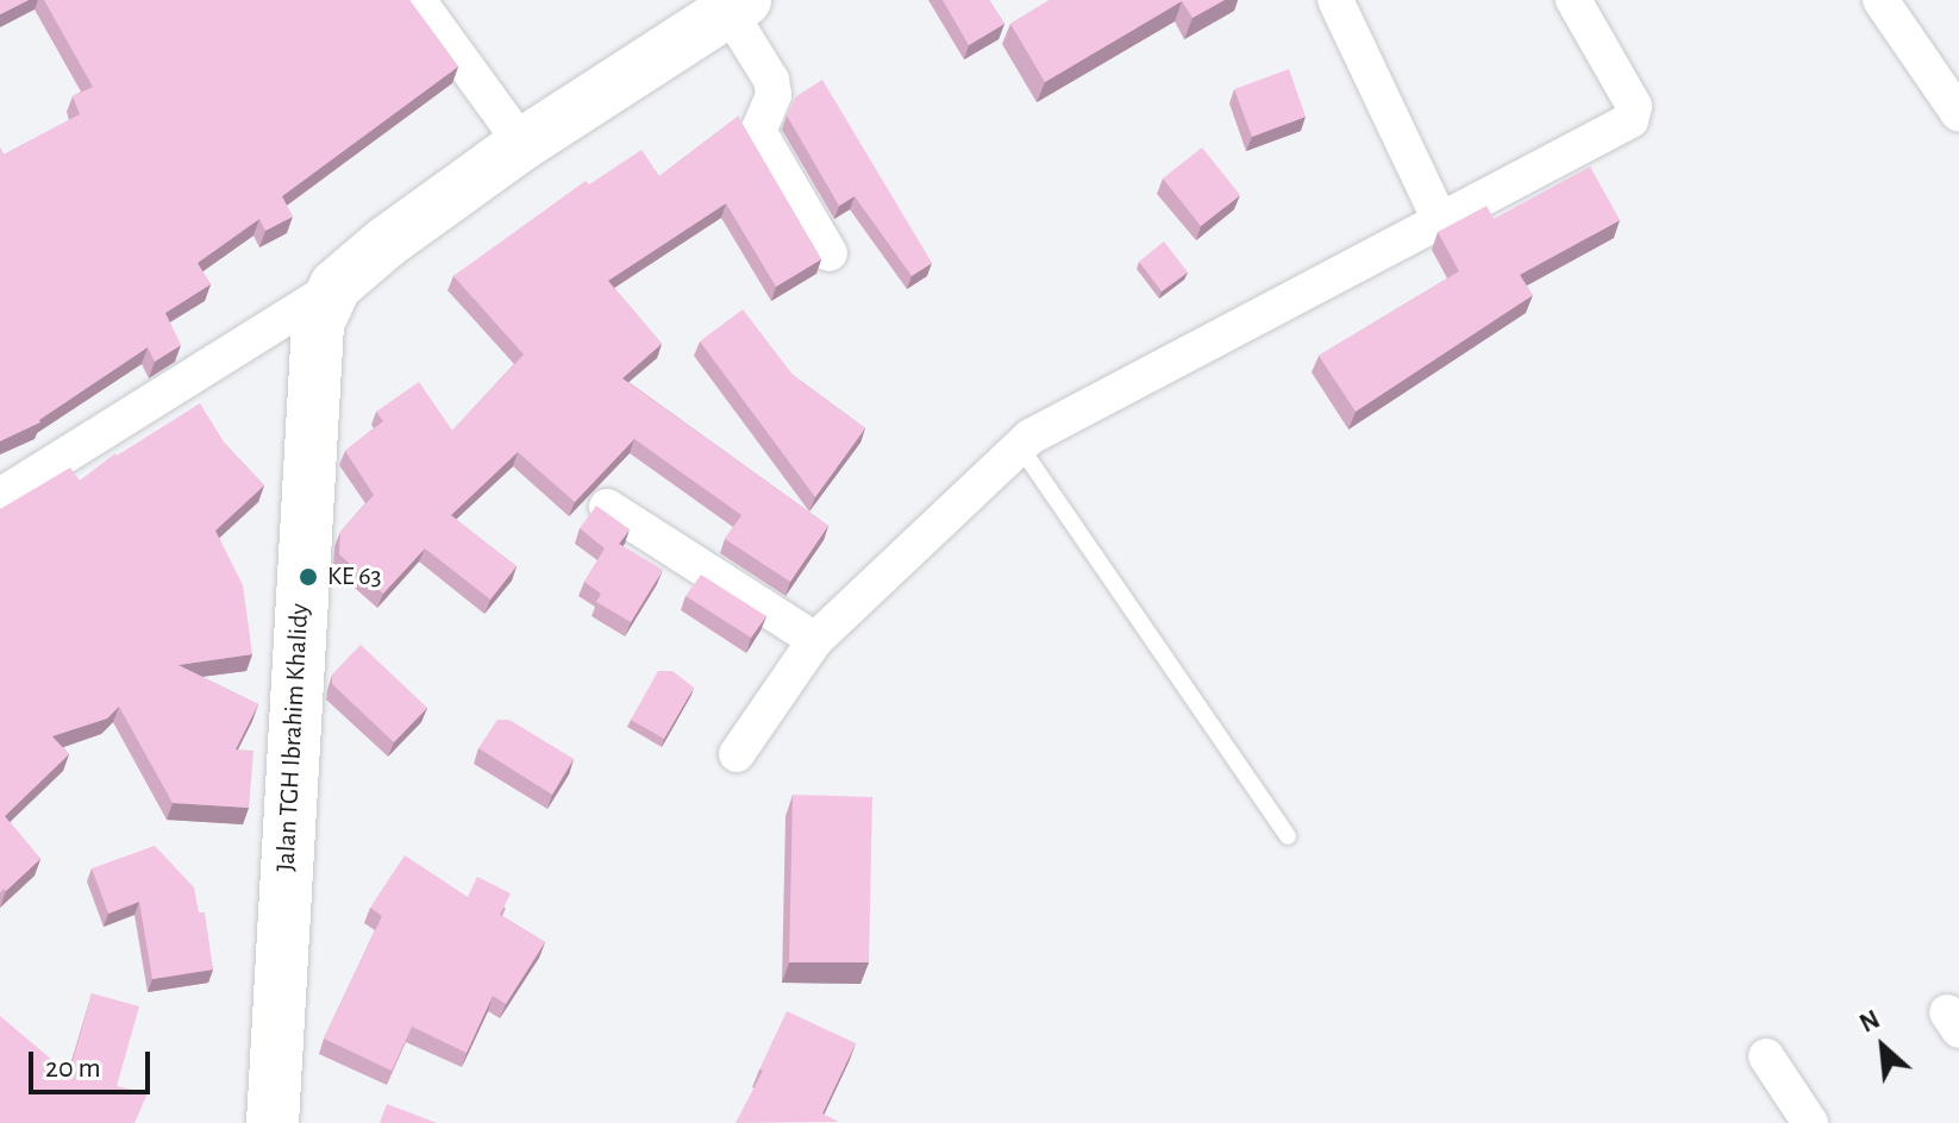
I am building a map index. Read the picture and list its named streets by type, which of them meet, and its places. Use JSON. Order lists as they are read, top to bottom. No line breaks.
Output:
{"streets":{"main road":["Jalan TGH Ibrahim Khalidy"]},"places":["KE 63"],"scale_bar":"20 m","north":"top left"}
